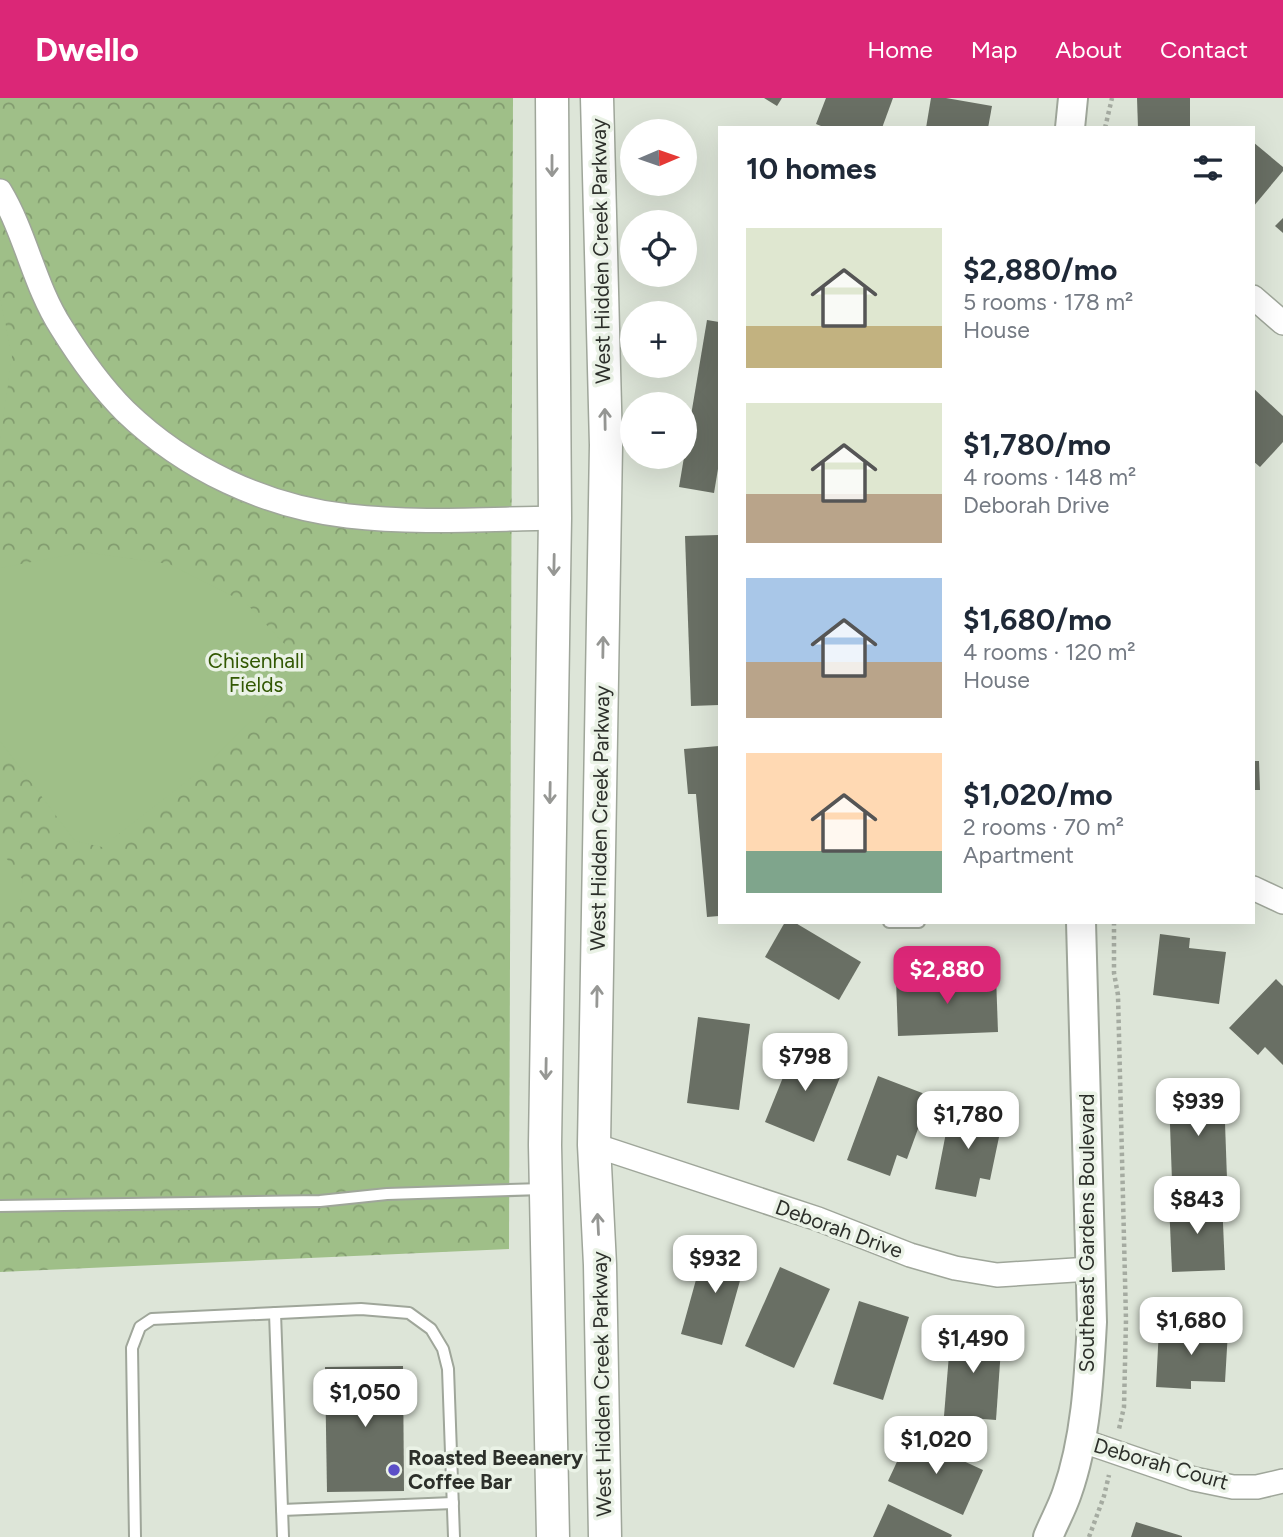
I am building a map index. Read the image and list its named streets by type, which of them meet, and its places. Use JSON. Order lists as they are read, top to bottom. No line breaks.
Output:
{"streets":{"main road":["West Hidden Creek Parkway"],"street":["Deborah Drive","Southeast Gardens Boulevard","Deborah Court"]},"crossings":[["West Hidden Creek Parkway","Deborah Drive"],["Deborah Drive","Southeast Gardens Boulevard"],["Southeast Gardens Boulevard","Deborah Court"]],"parks":["Chisenhall Fields"],"places":["Roasted Beeanery Coffee Bar"],"north":"right","page":{"header":"Dwello","nav":["Home","Map","About","Contact"],"map_buttons":["+","−"],"heading":"10 homes","list":[{"name":"$2,880/mo","note":"5 rooms · 178 m² · House"},{"name":"$1,780/mo","note":"4 rooms · 148 m² · Deborah Drive"},{"name":"$1,680/mo","note":"4 rooms · 120 m² · House"},{"name":"$1,020/mo","note":"2 rooms · 70 m² · Apartment"}],"price":["$2,880","$798","$939","$1,780","$843","$932","$1,680","$1,490","$1,050","$1,020"]}}
